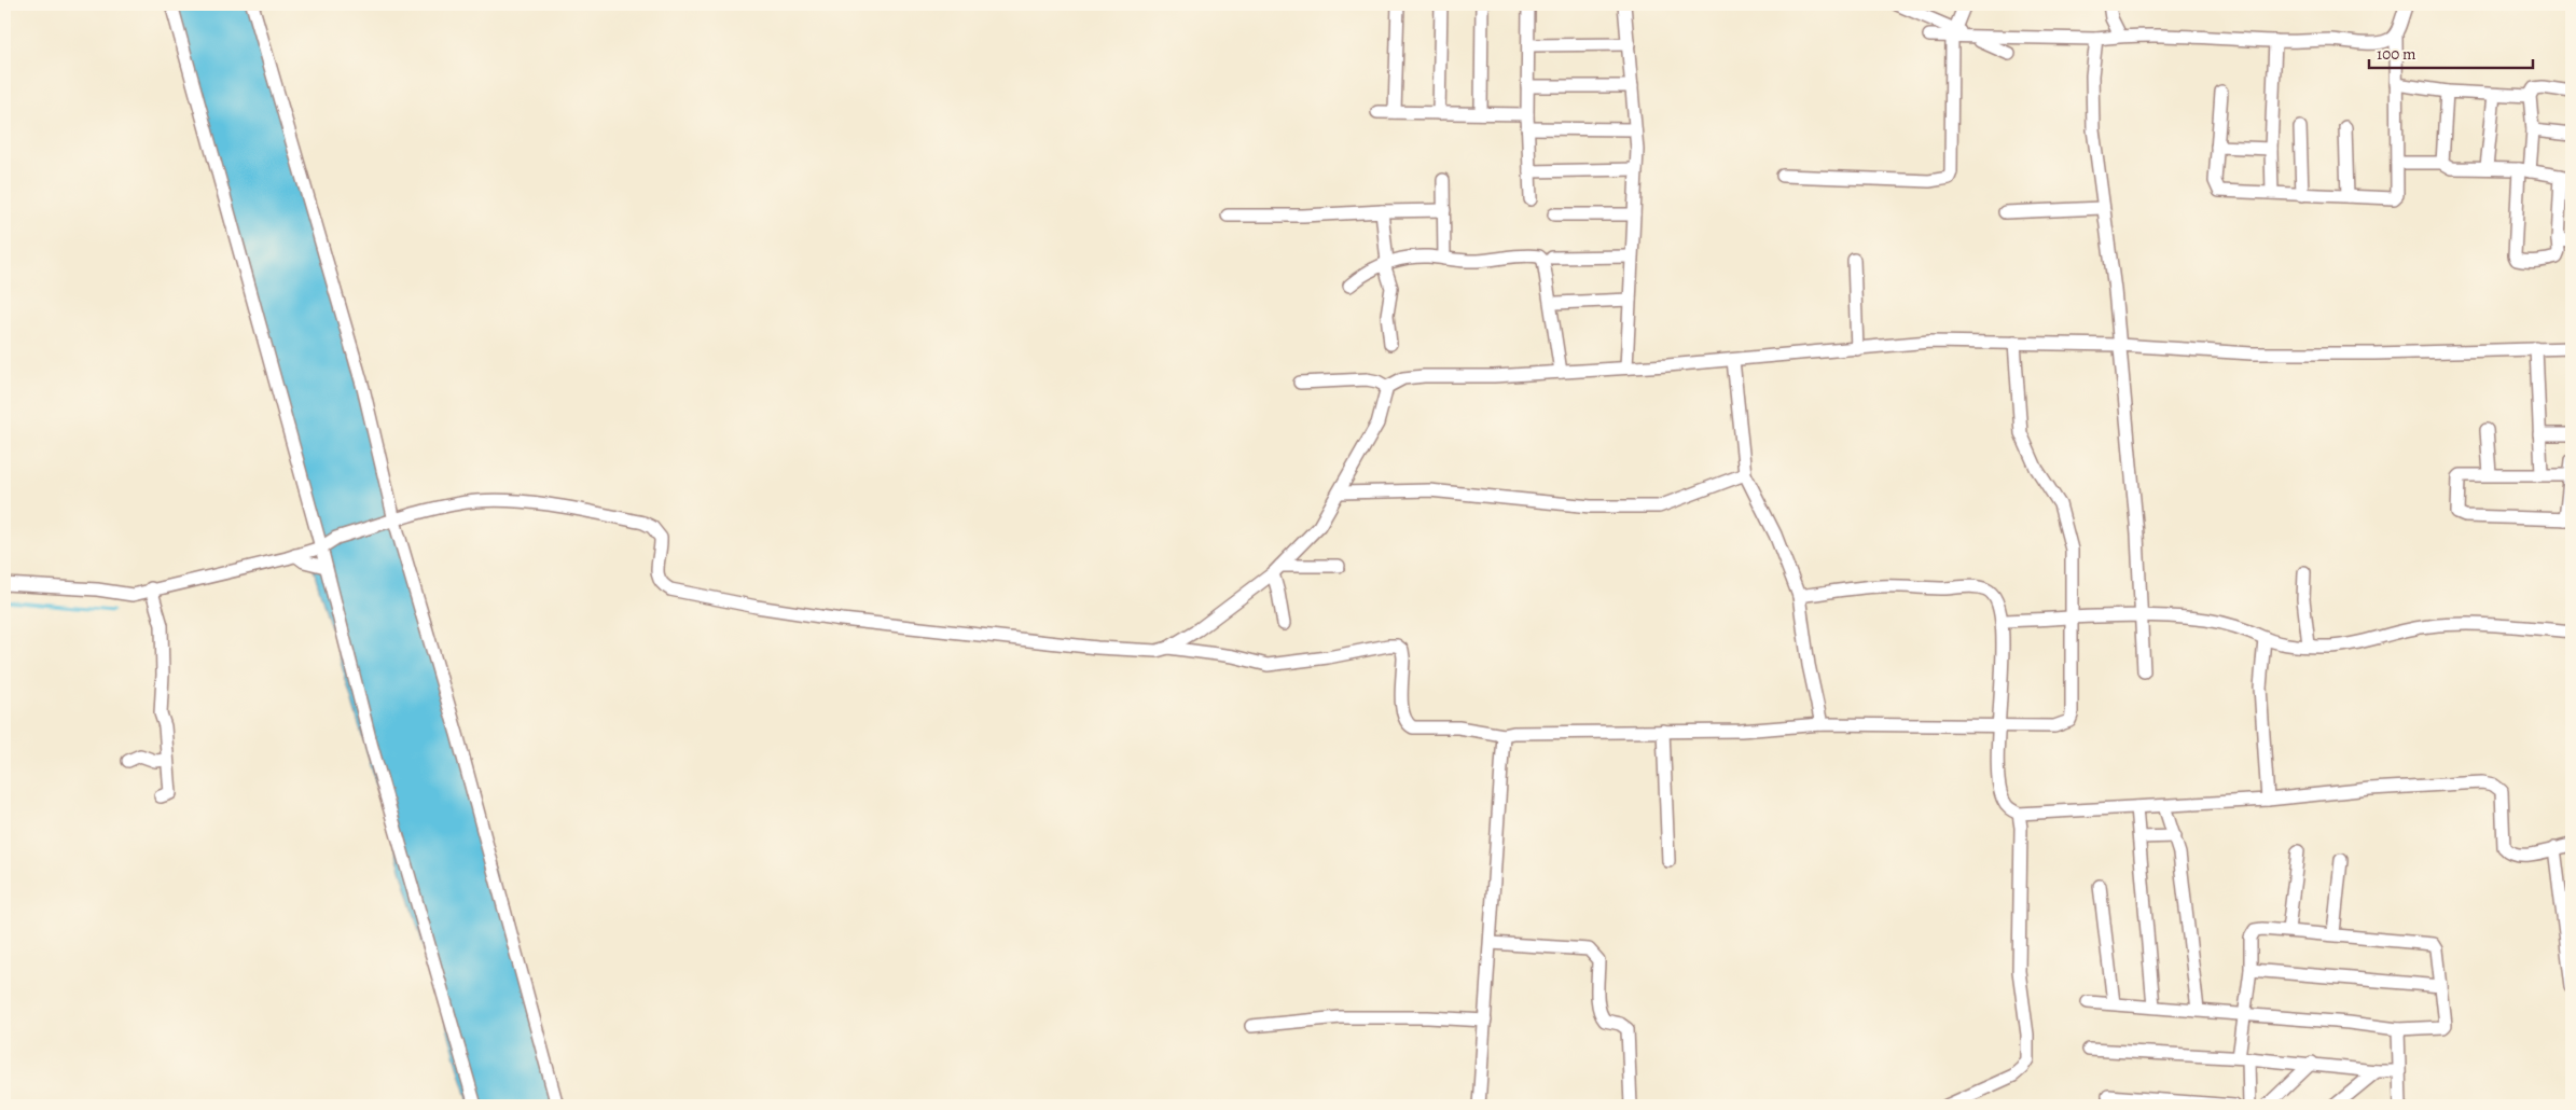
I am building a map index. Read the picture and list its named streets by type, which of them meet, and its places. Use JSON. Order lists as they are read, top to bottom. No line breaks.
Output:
{"scale_bar":"100 m"}
